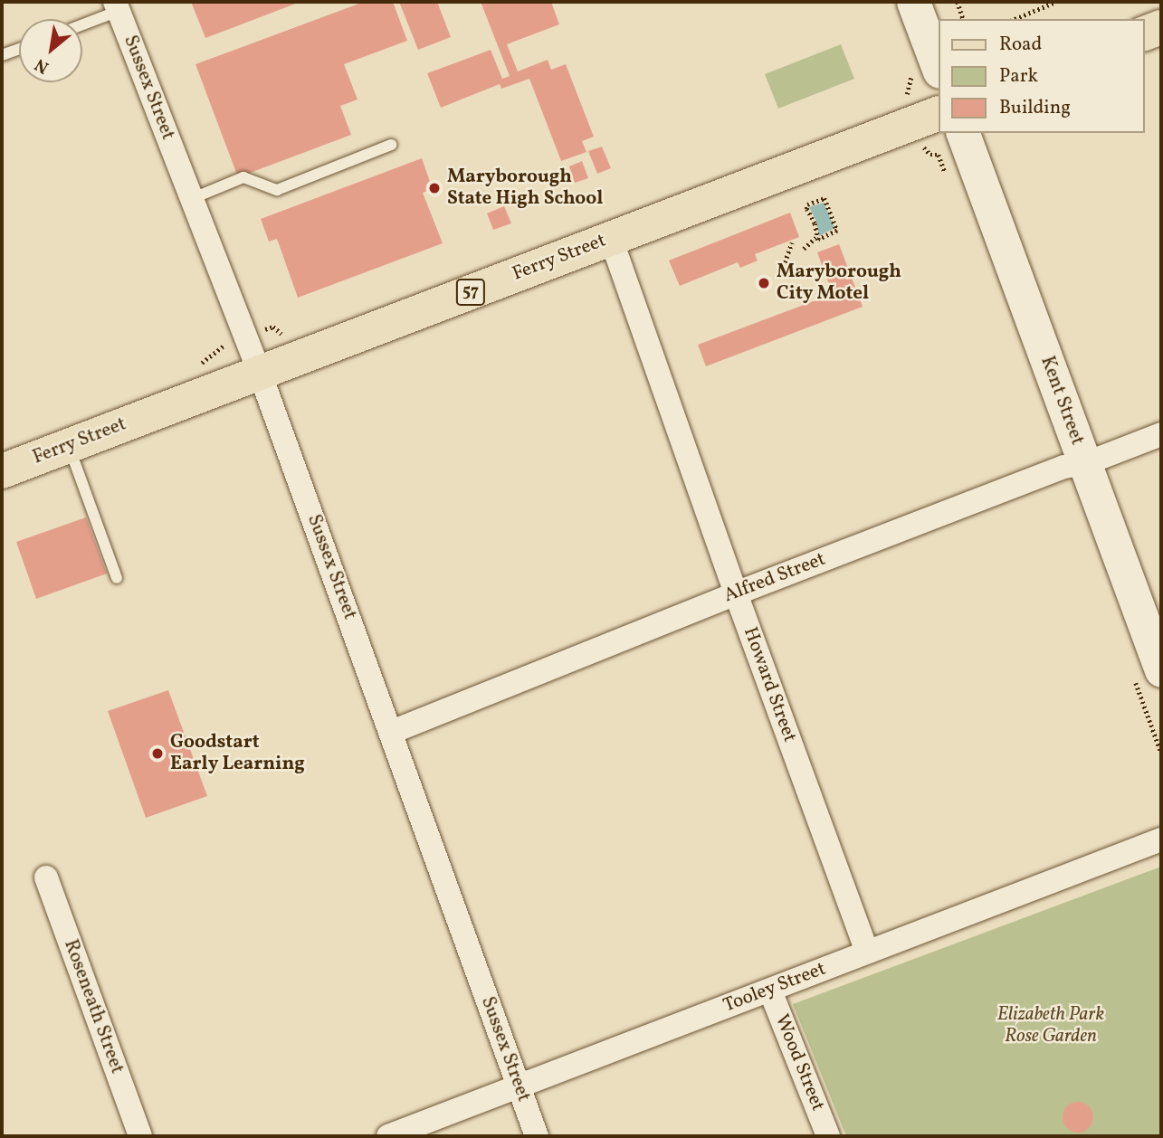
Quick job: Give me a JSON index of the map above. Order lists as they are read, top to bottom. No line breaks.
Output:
{"streets":{"main road":["Ferry Street","57"],"street":["Sussex Street","Kent Street","Alfred Street","Howard Street","Tooley Street","Roseneath Street","Wood Street"]},"crossings":[["Sussex Street","Ferry Street"],["Sussex Street","Alfred Street"],["Sussex Street","Tooley Street"],["Ferry Street","Howard Street"],["Kent Street","Alfred Street"],["Alfred Street","Howard Street"],["Howard Street","Tooley Street"],["Tooley Street","Wood Street"]],"parks":["Elizabeth Park Rose Garden"],"places":["Maryborough State High School","Maryborough City Motel","Goodstart Early Learning"],"legend":["Road","Park","Building"],"north":"bottom left"}
